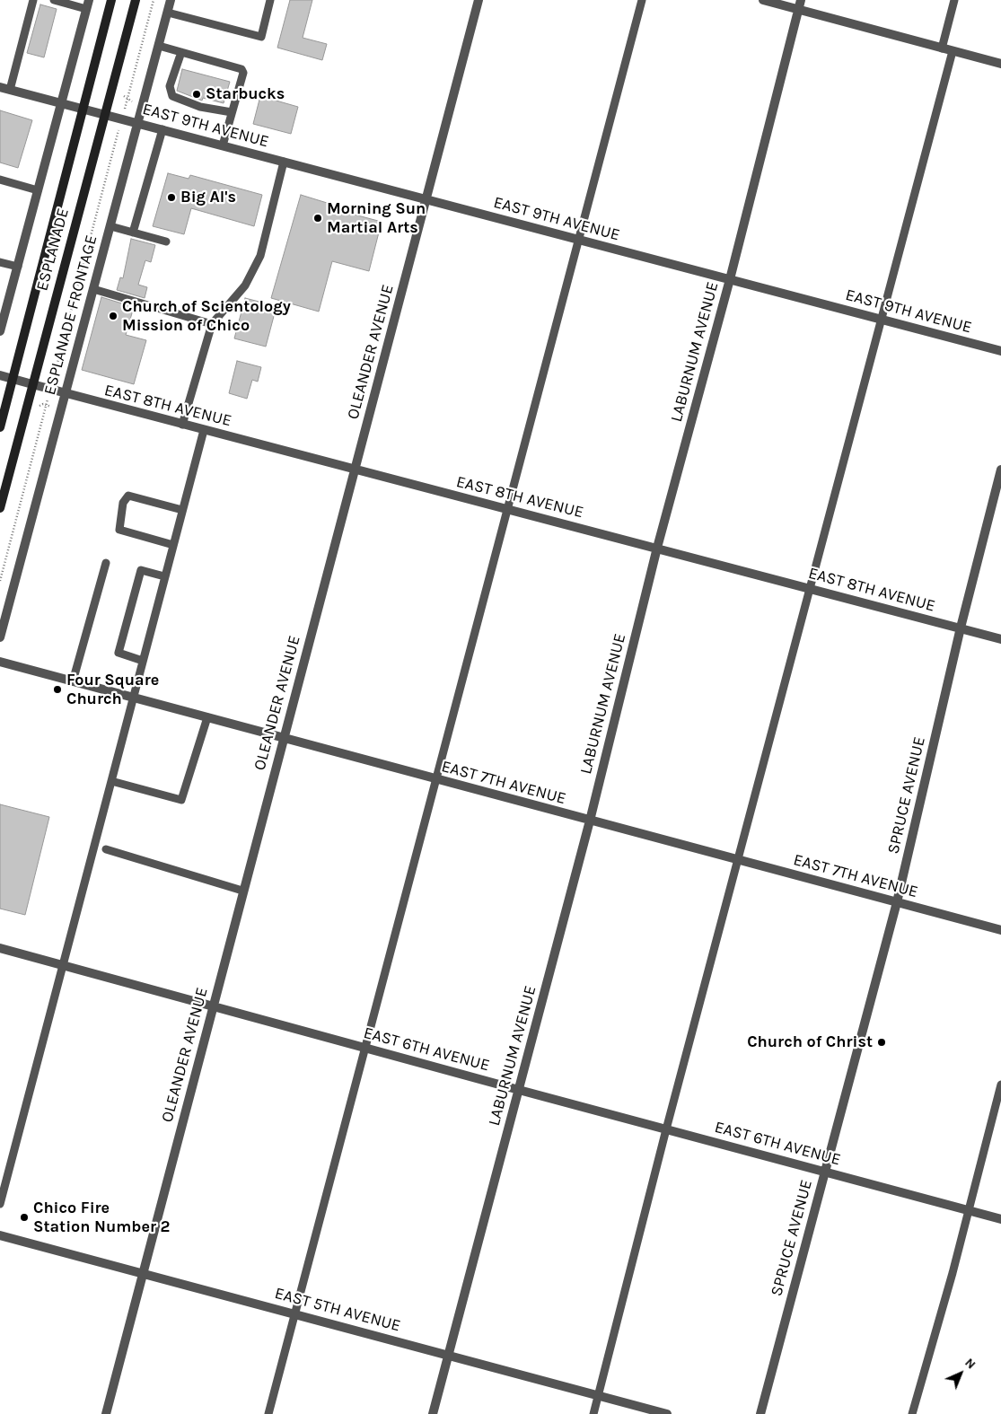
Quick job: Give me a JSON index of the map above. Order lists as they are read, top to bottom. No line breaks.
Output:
{"streets":{"main road":["ESPLANADE"],"street":["EAST 9TH AVENUE","ESPLANADE FRONTAGE","OLEANDER AVENUE","LABURNUM AVENUE","EAST 8TH AVENUE","EAST 7TH AVENUE","SPRUCE AVENUE","EAST 6TH AVENUE","EAST 5TH AVENUE"]},"crossings":[["EAST 9TH AVENUE","ESPLANADE"],["EAST 9TH AVENUE","ESPLANADE FRONTAGE"],["EAST 9TH AVENUE","OLEANDER AVENUE"],["EAST 9TH AVENUE","LABURNUM AVENUE"],["ESPLANADE","EAST 8TH AVENUE"],["ESPLANADE FRONTAGE","EAST 8TH AVENUE"],["OLEANDER AVENUE","EAST 8TH AVENUE"],["OLEANDER AVENUE","EAST 7TH AVENUE"],["OLEANDER AVENUE","EAST 6TH AVENUE"],["OLEANDER AVENUE","EAST 5TH AVENUE"],["LABURNUM AVENUE","EAST 8TH AVENUE"],["LABURNUM AVENUE","EAST 7TH AVENUE"],["LABURNUM AVENUE","EAST 6TH AVENUE"],["LABURNUM AVENUE","EAST 5TH AVENUE"],["EAST 8TH AVENUE","SPRUCE AVENUE"],["EAST 7TH AVENUE","SPRUCE AVENUE"],["SPRUCE AVENUE","EAST 6TH AVENUE"]],"places":["Starbucks","Big Al's","Morning Sun Martial Arts","Church of Scientology Mission of Chico","Four Square Church","Church of Christ","Chico Fire Station Number 2"],"north":"top right"}
